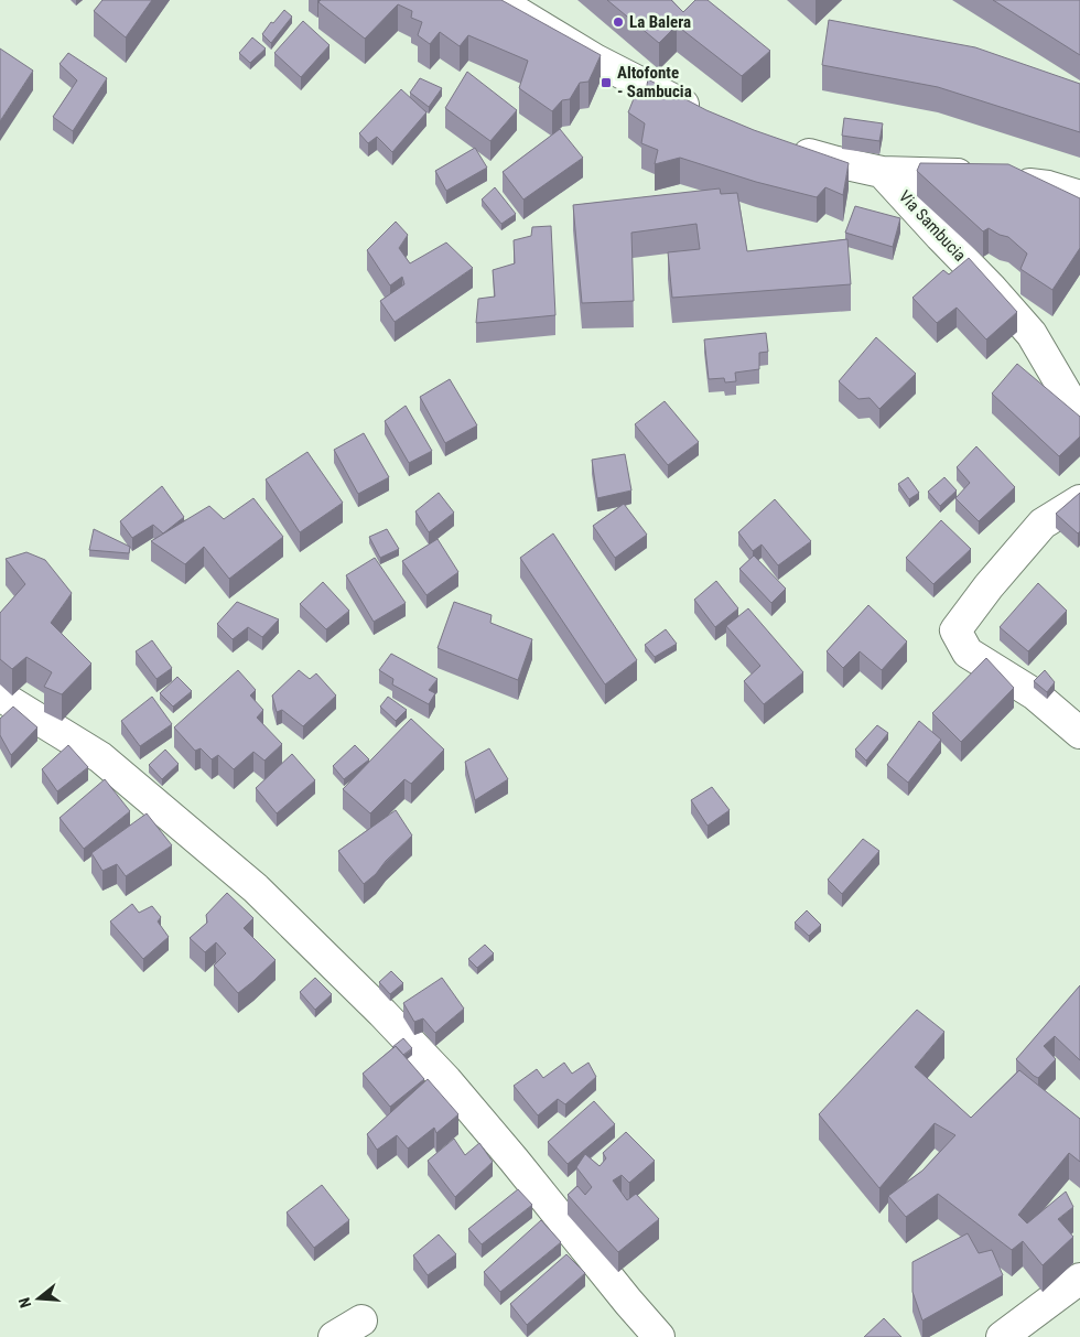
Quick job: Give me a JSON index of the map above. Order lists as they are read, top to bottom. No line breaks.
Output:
{"streets":{"street":["Via Sambucia"]},"places":{"other":["La Balera"],"transit":["Altofonte - Sambucia"]},"north":"left"}
